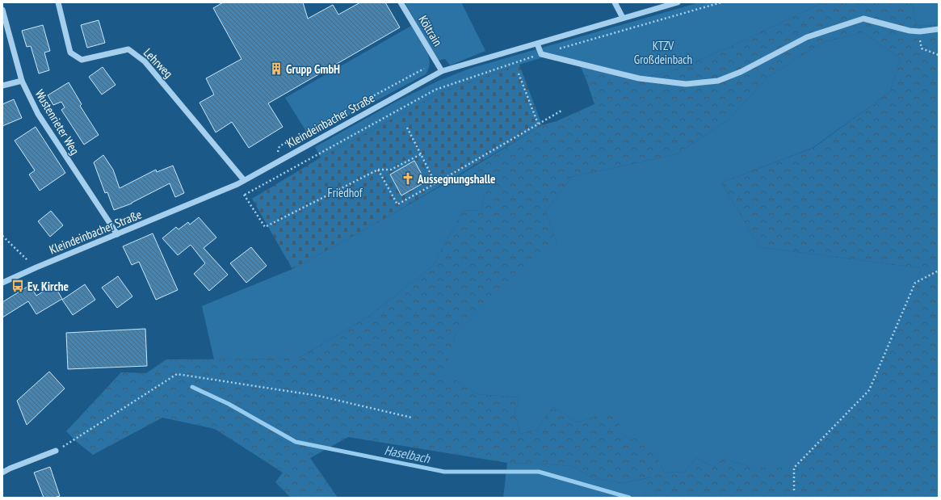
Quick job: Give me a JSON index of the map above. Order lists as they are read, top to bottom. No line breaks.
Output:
{"streets":{"street":["Költrain","Lehrweg","Kleindeinbacher Straße","Wustenrieter Weg"]},"crossings":[["Költrain","Kleindeinbacher Straße"],["Lehrweg","Kleindeinbacher Straße"],["Kleindeinbacher Straße","Wustenrieter Weg"]],"water":["Haselbach"],"parks":["KTZV Großdeinbach","Friedhof"],"places":{"building":["Grupp GmbH"],"church":["Aussegnungshalle"],"bus stop":["Ev. Kirche"]}}
